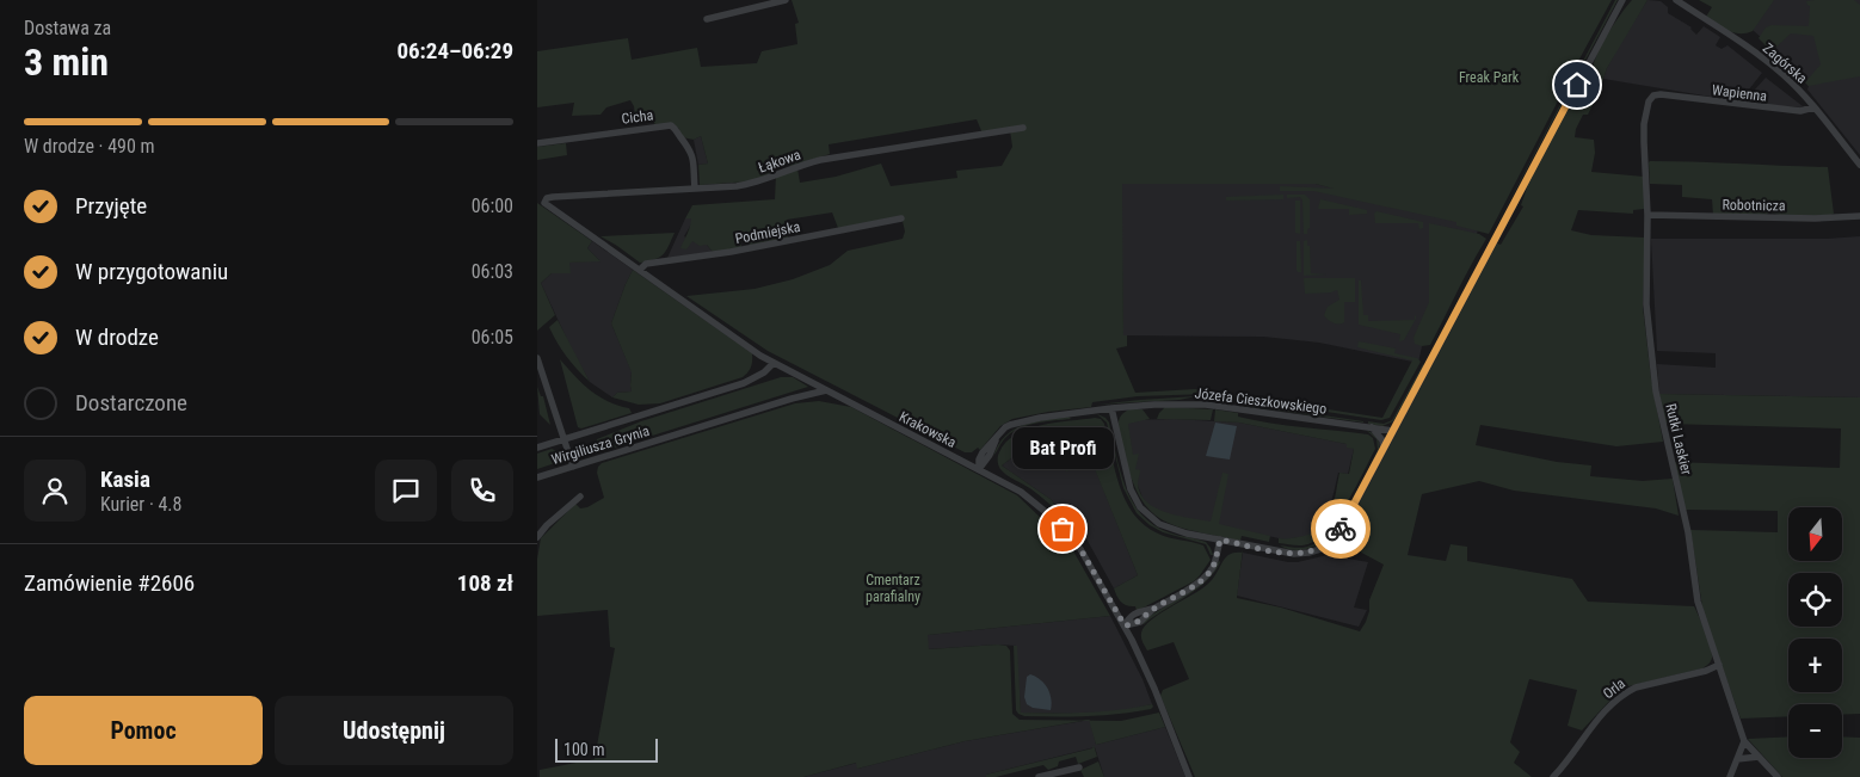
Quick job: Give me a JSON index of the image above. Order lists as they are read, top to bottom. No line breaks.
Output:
{"streets":{"street":["Zagórska","Wapienna","Cicha","Łąkowa","Robotnicza","Podmiejska","Józefa Cieszkowskiego","Krakowska","Rutki Laskier","Wirgiliusza Grynia","Orla"]},"crossings":[["Zagórska","Wapienna"],["Wapienna","Rutki Laskier"],["Cicha","Łąkowa"],["Łąkowa","Krakowska"],["Robotnicza","Rutki Laskier"],["Podmiejska","Krakowska"],["Józefa Cieszkowskiego","Krakowska"],["Krakowska","Wirgiliusza Grynia"],["Rutki Laskier","Orla"]],"parks":["Freak Park","Cmentarz parafialny"],"places":["Bat Profi"],"scale_bar":"100 m","north":"bottom","page":{"heading":["3 min","Dostawa za","06:24–06:29"],"panel":["Kasia","Kurier · 4.8","Zamówienie #2606","108 zł"],"bar":"W drodze · 490 m","list":[["Przyjęte","06:00"],["W przygotowaniu","06:03"],["W drodze","06:05"],"Dostarczone"],"bubble":"Bat Profi","map_buttons":["+","−"],"buttons":["Pomoc","Udostępnij"],"scale":"100 m"}}
